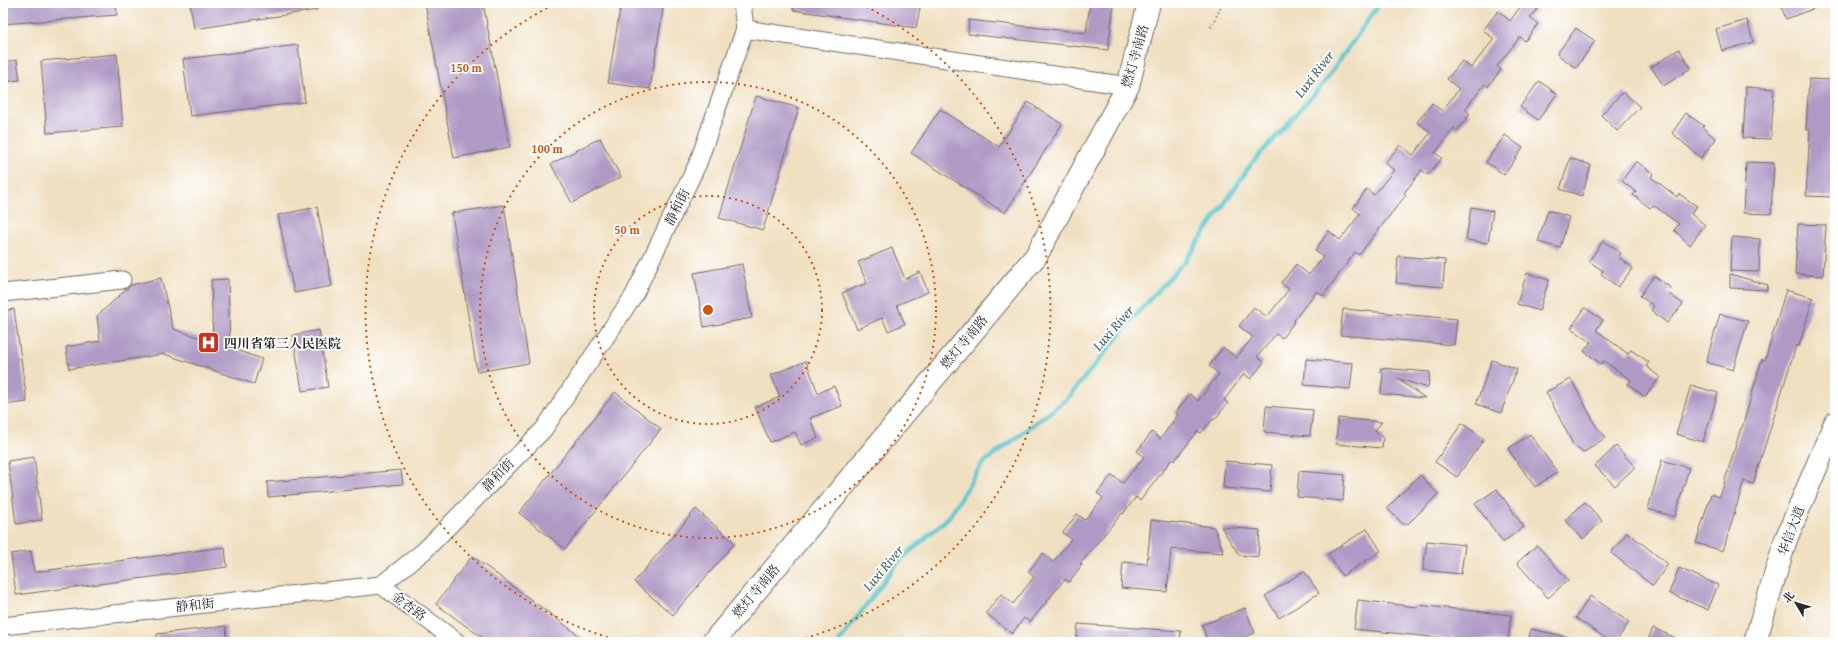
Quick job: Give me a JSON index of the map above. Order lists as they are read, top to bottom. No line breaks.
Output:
{"streets":{"street":["燃灯寺南路","静和街","华信大道","金杏路"]},"crossings":[["静和街","金杏路"]],"water":["Luxi River"],"places":{"hospital":["四川省第三人民医院"]},"north":"top left","rings":["150 m","100 m","50 m"]}
